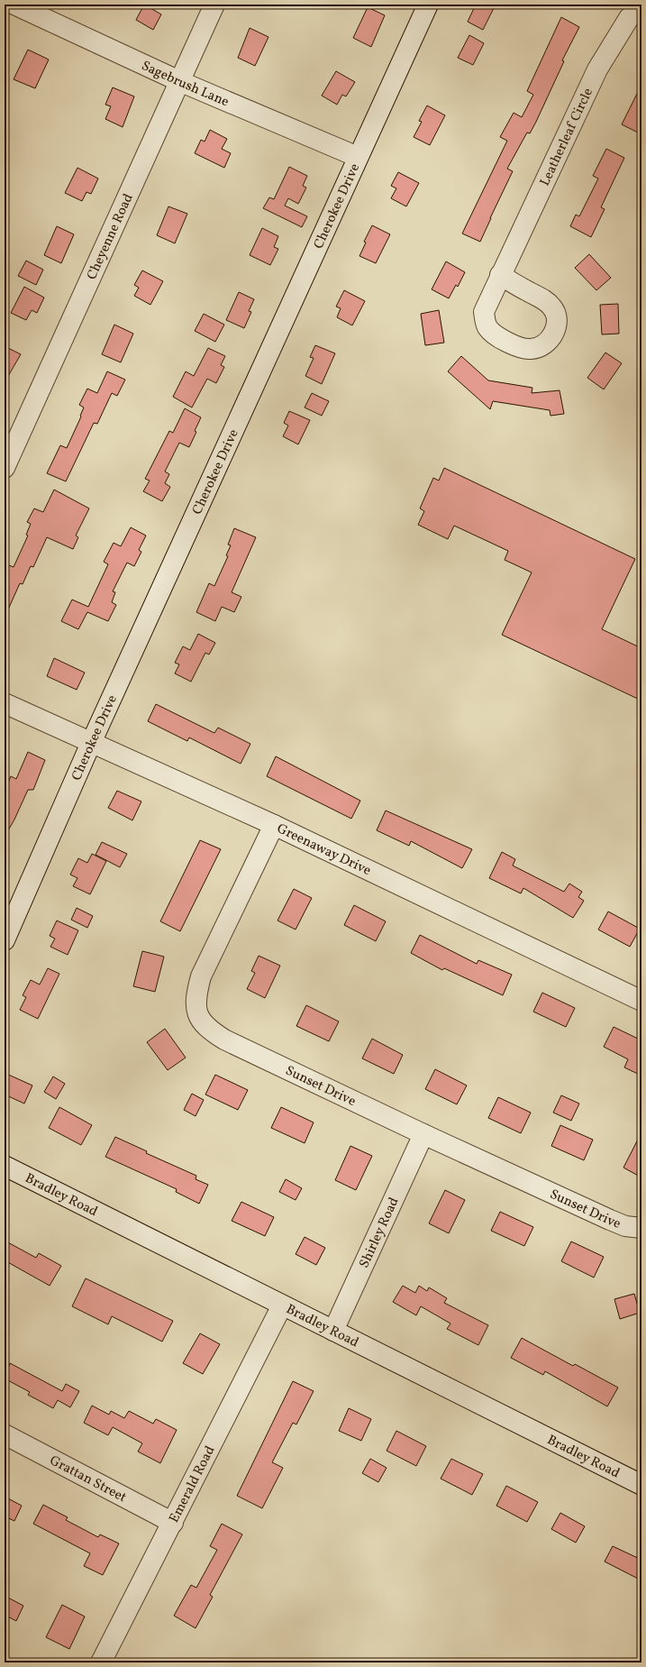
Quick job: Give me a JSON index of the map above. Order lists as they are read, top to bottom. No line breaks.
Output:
{"streets":{"street":["Sagebrush Lane","Leatherleaf Circle","Cherokee Drive","Cheyenne Road","Greenaway Drive","Sunset Drive","Bradley Road","Shirley Road","Grattan Street","Emerald Road"]},"crossings":[["Sagebrush Lane","Cherokee Drive"],["Sagebrush Lane","Cheyenne Road"],["Cherokee Drive","Greenaway Drive"],["Greenaway Drive","Sunset Drive"],["Sunset Drive","Shirley Road"],["Bradley Road","Shirley Road"],["Bradley Road","Emerald Road"],["Grattan Street","Emerald Road"]]}
